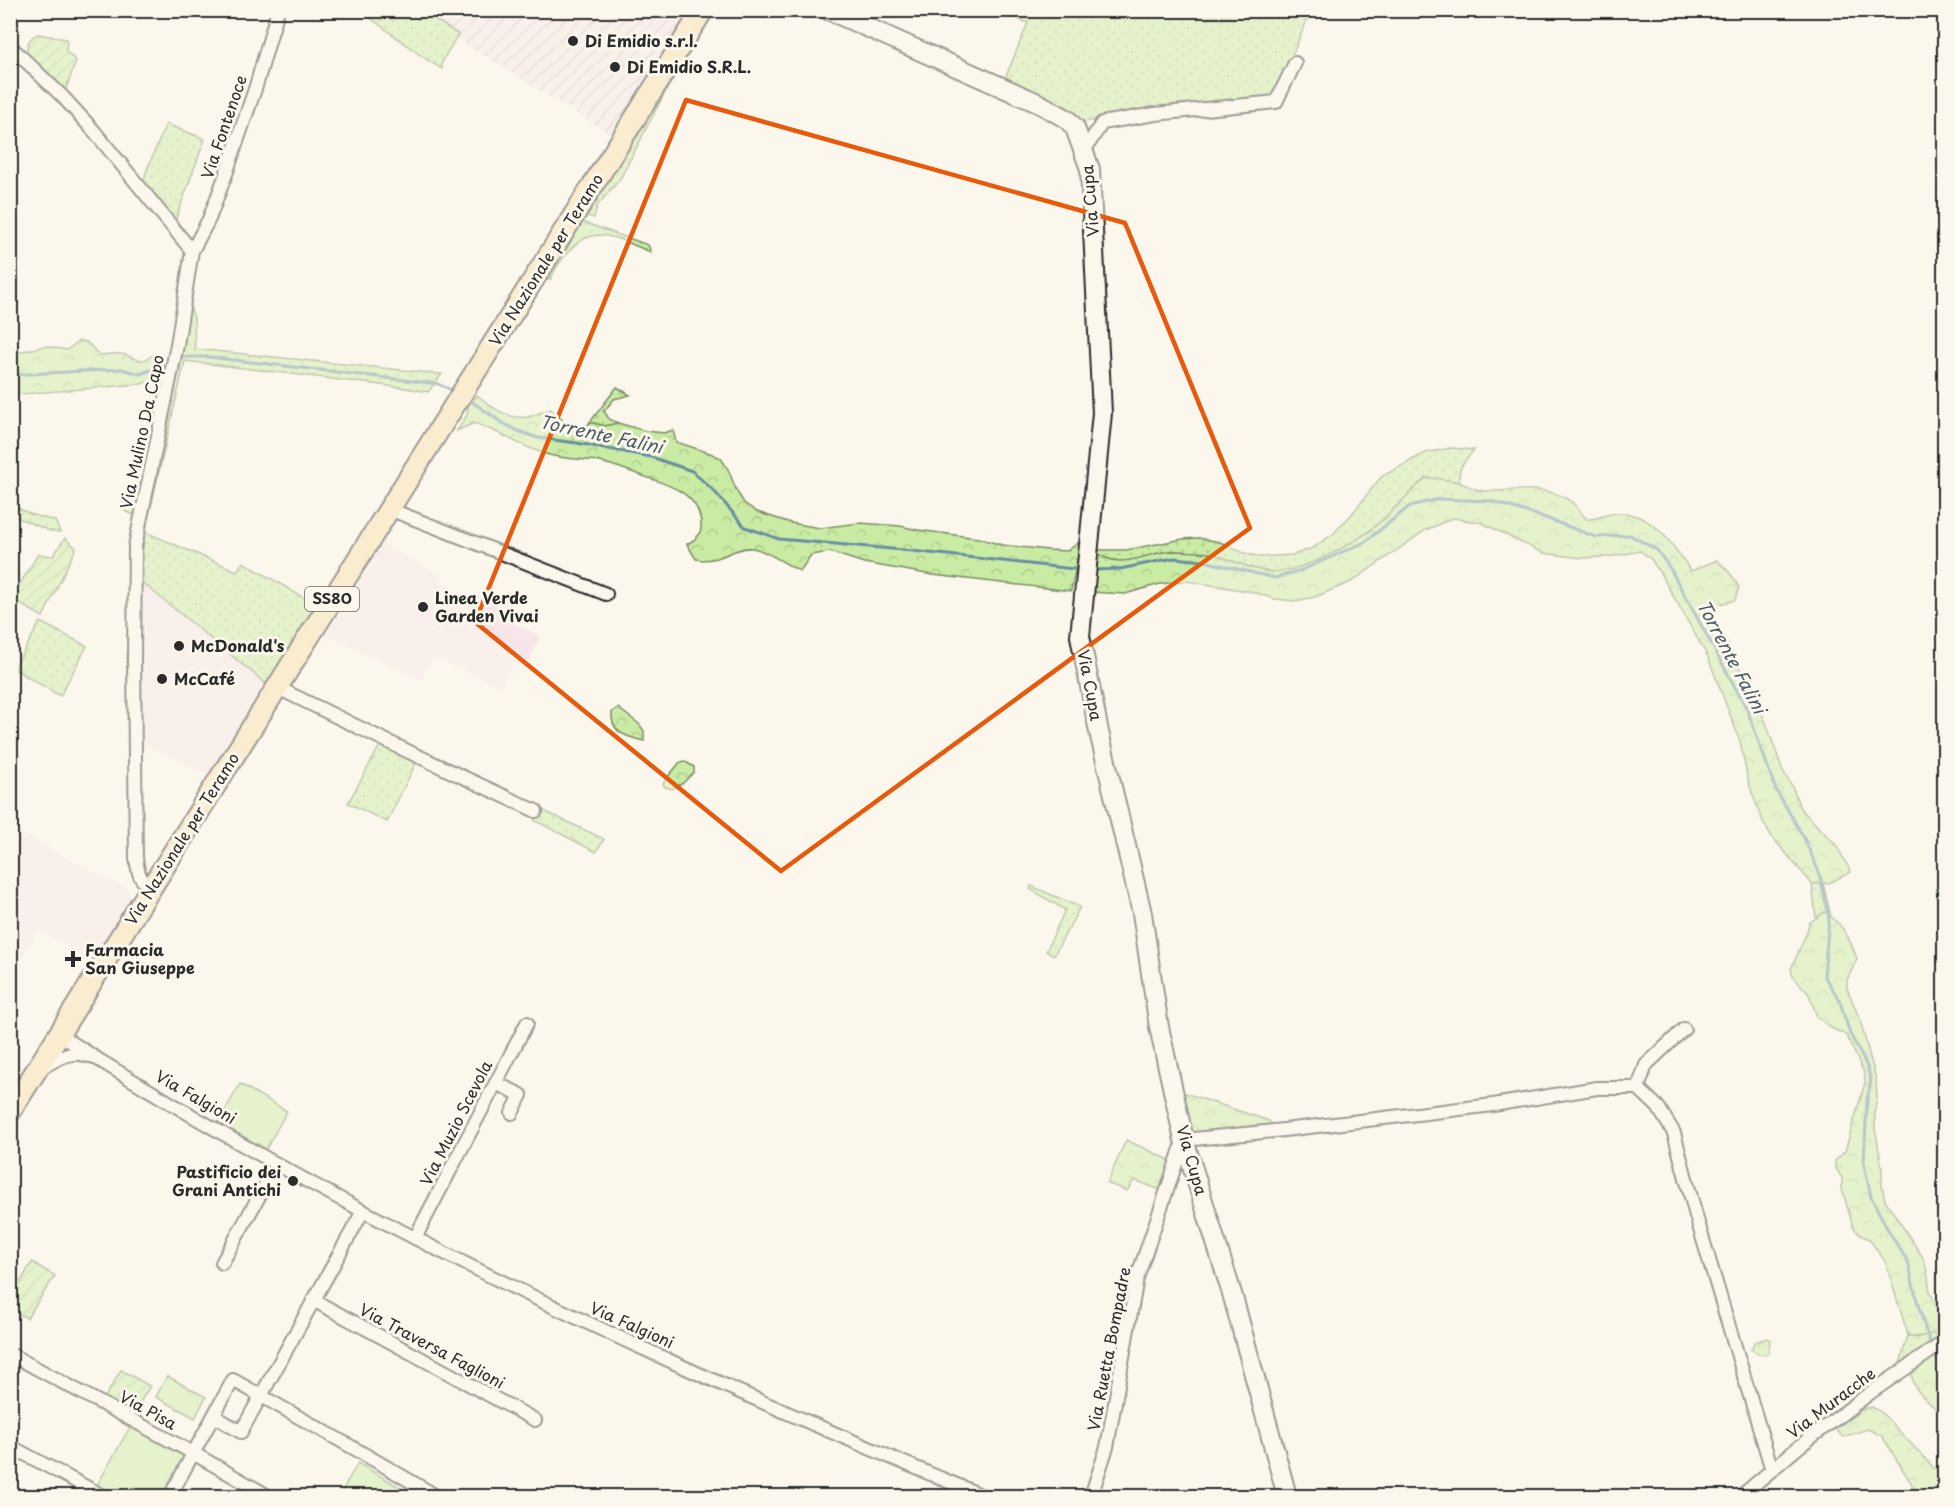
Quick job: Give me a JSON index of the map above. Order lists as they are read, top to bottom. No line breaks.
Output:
{"streets":{"main road":["Via Nazionale per Teramo","SS80"],"street":["Via Fontenoce","Via Cupa","Via Mulino Da Capo","Via Falgioni","Via Muzio Scevola","Via Traversa Faglioni","Via Ruetta Bompadre","Via Muracche","Via Pisa"]},"crossings":[["Via Fontenoce","Via Mulino Da Capo"],["Via Cupa","Via Ruetta Bompadre"],["Via Nazionale per Teramo","Via Mulino Da Capo"],["Via Nazionale per Teramo","Via Falgioni"],["Via Falgioni","Via Muzio Scevola"]],"water":["Torrente Falini"],"places":{"other":["Di Emidio s.r.l.","Di Emidio S.R.L.","Linea Verde Garden Vivai","McDonald's","McCafé","Pastificio dei Grani Antichi"],"health":["Farmacia San Giuseppe"]}}
